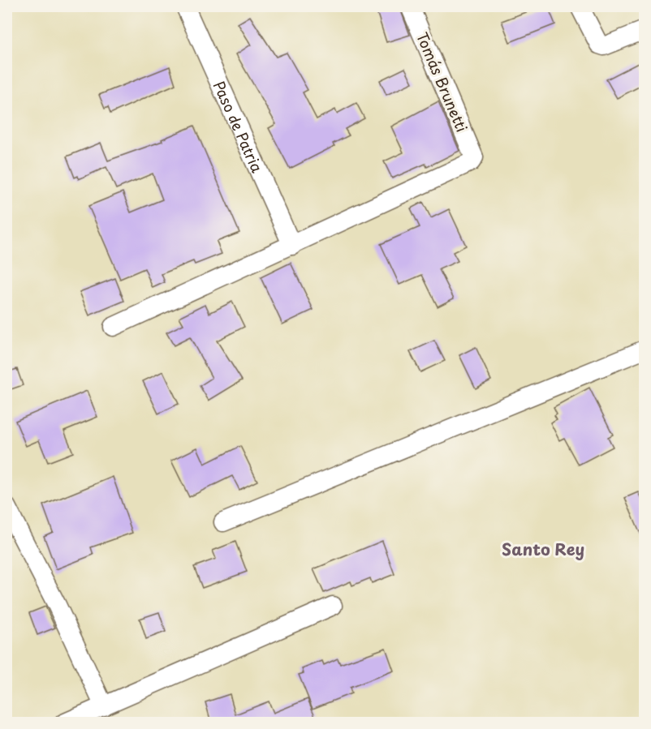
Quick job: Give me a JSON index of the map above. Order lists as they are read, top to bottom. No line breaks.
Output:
{"streets":{"street":["Tomás Brunetti","Paso de Patria"]},"crossings":[["Tomás Brunetti","Paso de Patria"]],"districts":["Santo Rey"]}
